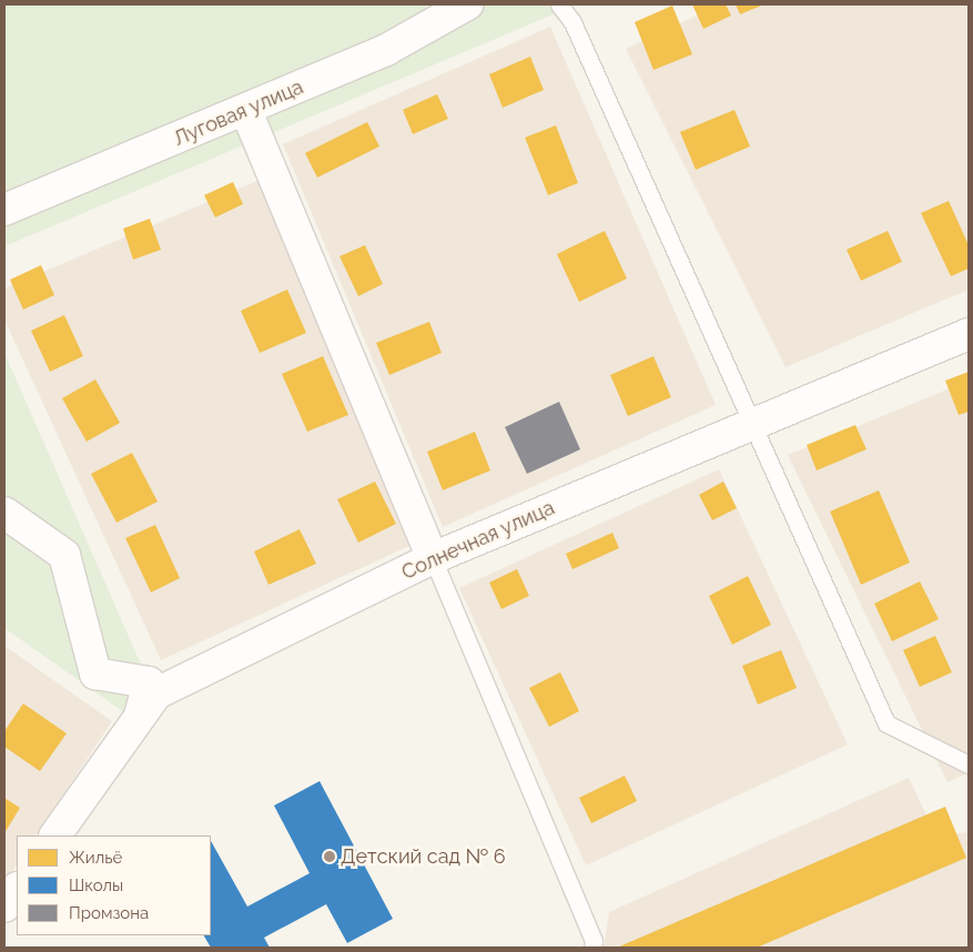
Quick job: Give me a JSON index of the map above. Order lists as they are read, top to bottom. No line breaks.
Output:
{"streets":{"street":["Луговая улица","Солнечная улица"]},"places":["Детский сад № 6"],"legend":["Жильё","Школы","Промзона"]}
